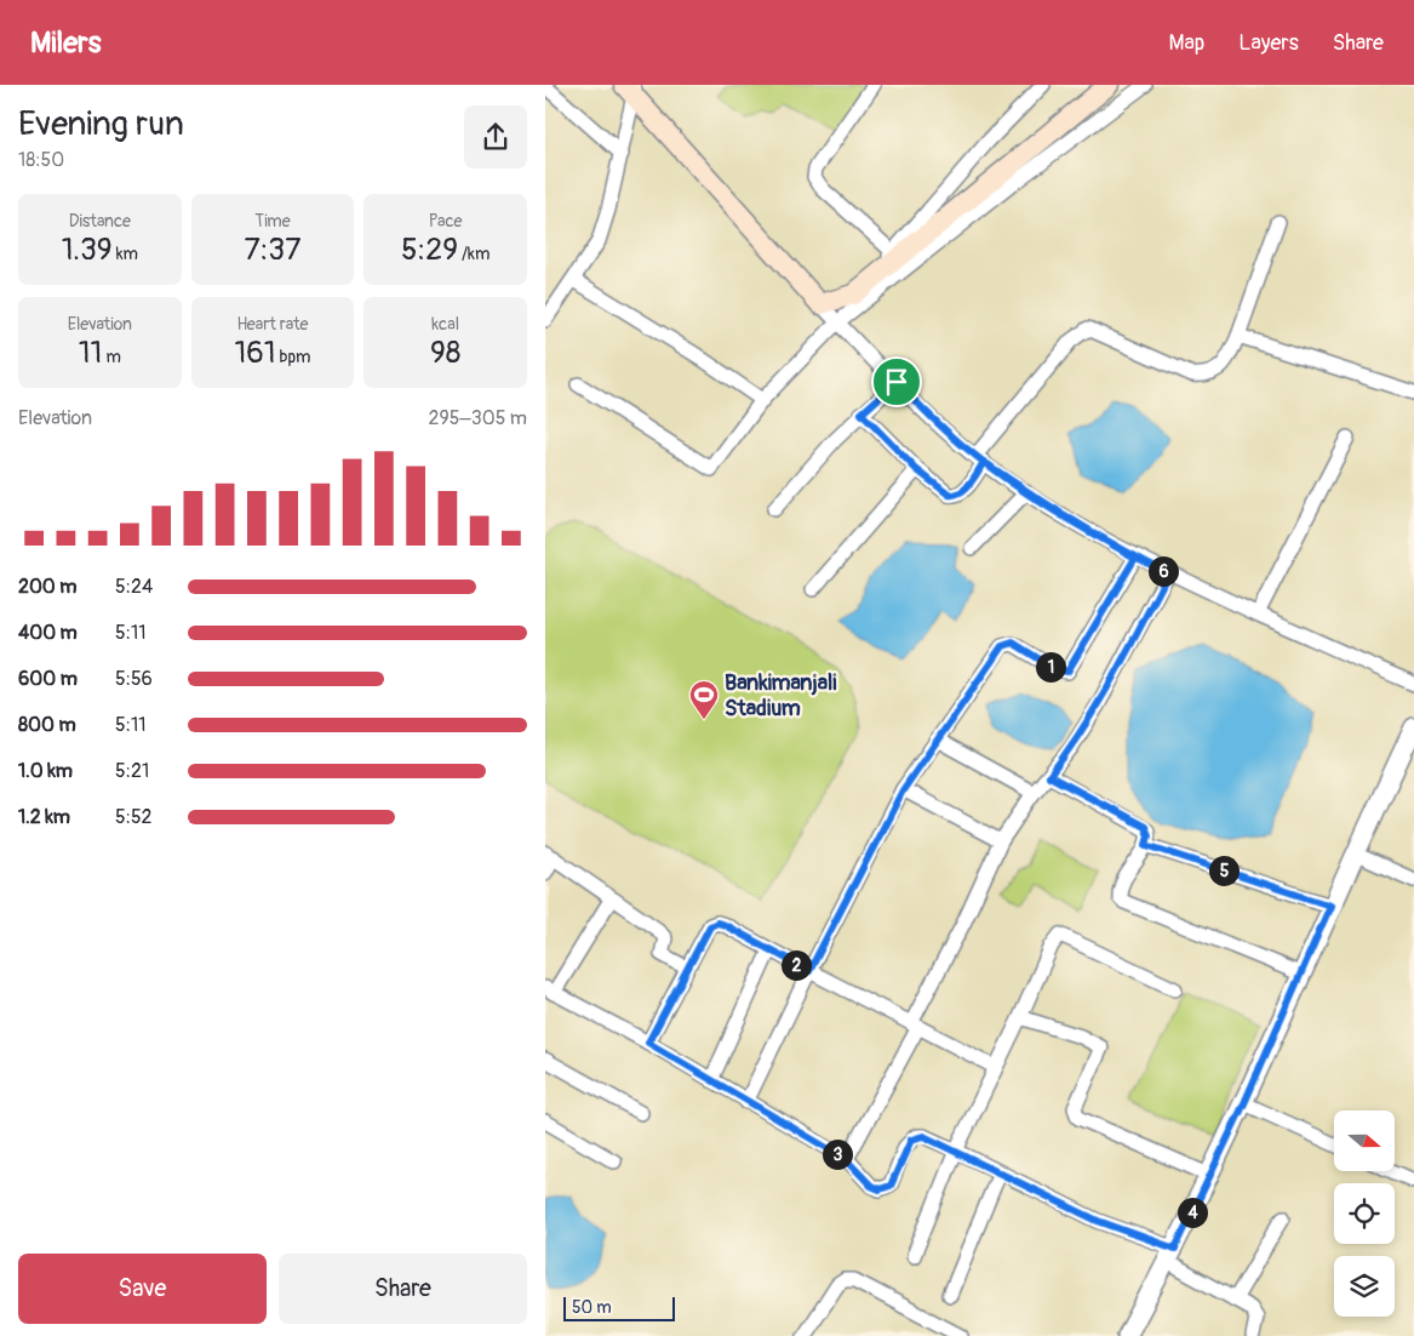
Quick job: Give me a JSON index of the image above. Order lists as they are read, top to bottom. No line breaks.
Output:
{"places":{"sports":["Bankimanjali Stadium"]},"scale_bar":"50 m","north":"right","page":{"header":"Milers","nav":["Map","Layers","Share"],"heading":["Evening run","18:50"],"stats":[["Distance","1.39 km"],["Time","7:37"],["Pace","5:29 /km"],["Elevation","11 m"],["Heart rate","161 bpm"],["kcal","98"]],"chart":["Elevation","295–305 m"],"pins":["6","1","5","2","3","4"],"list":[{"name":"200 m","note":"5:24"},{"name":"400 m","note":"5:11"},{"name":"600 m","note":"5:56"},{"name":"800 m","note":"5:11"},{"name":"1.0 km","note":"5:21"},{"name":"1.2 km","note":"5:52"}],"buttons":["Save","Share"],"scale":"50 m"}}
